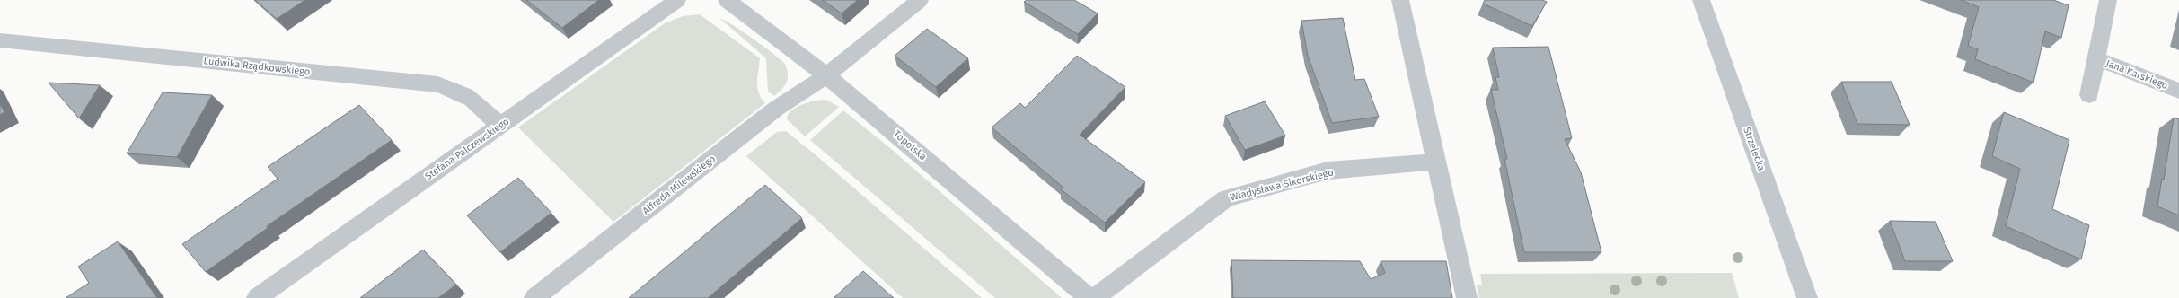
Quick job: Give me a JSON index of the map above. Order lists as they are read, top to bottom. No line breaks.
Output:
{"streets":{"street":["Ludwika Rządkowskiego","Jana Karskiego","Topolska","Stefana Palczewskiego","Strzelecka","Alfreda Milewskiego","Władysława Sikorskiego"]},"crossings":[["Ludwika Rządkowskiego","Stefana Palczewskiego"],["Topolska","Alfreda Milewskiego"]]}
